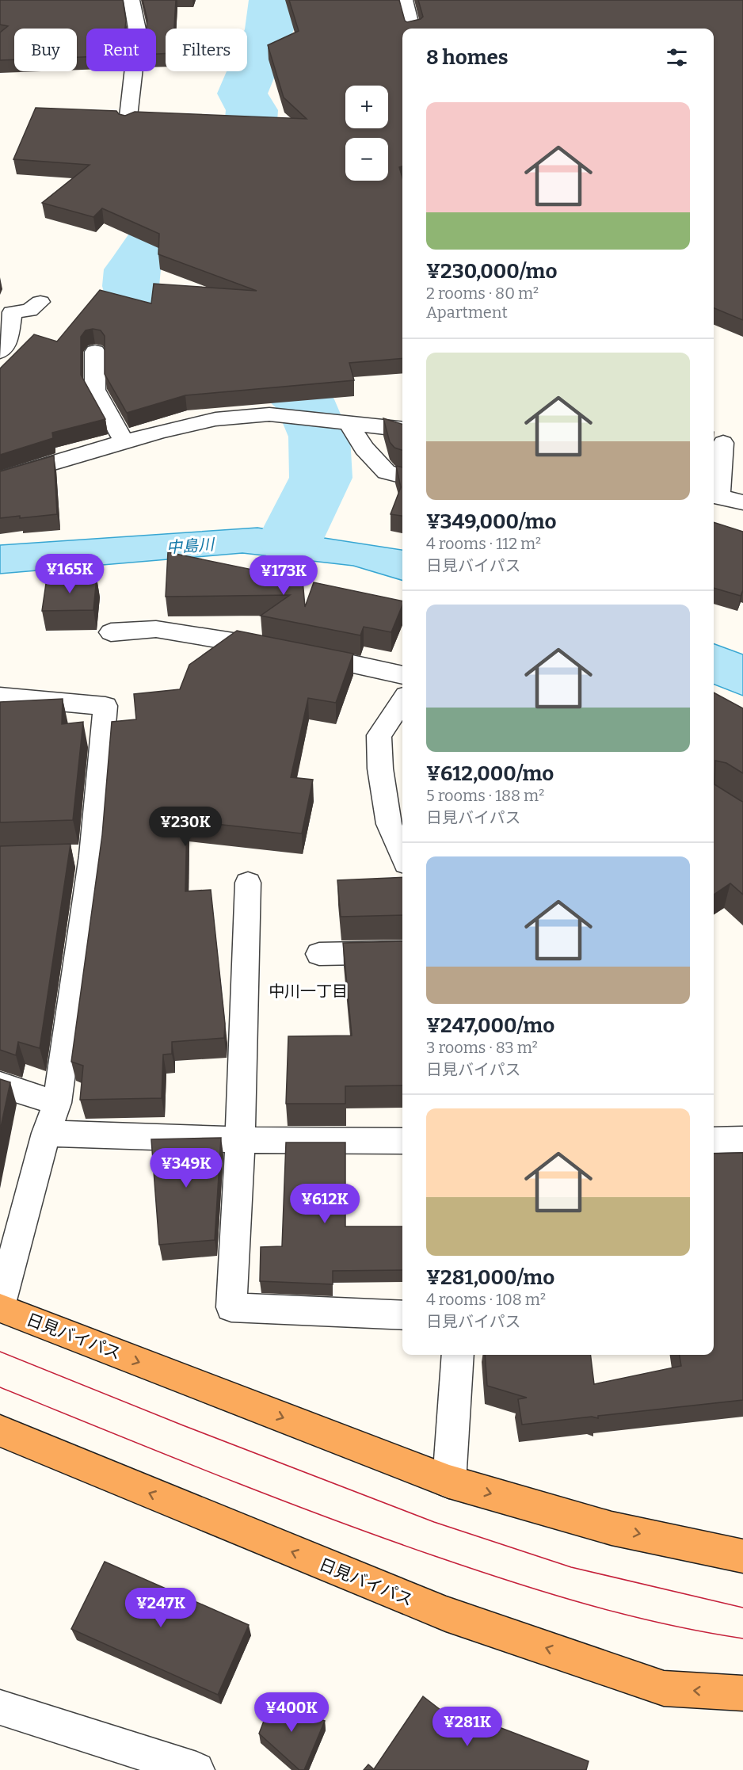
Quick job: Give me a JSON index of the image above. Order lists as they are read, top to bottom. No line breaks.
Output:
{"streets":{"highway":["日見バイパス"]},"districts":["中川一丁目"],"water":["中島川"],"page":{"chip":["Buy","Rent","Filters"],"heading":"8 homes","map_buttons":["+","−"],"list":[{"name":"¥230,000/mo","note":"2 rooms · 80 m² · Apartment"},{"name":"¥349,000/mo","note":"4 rooms · 112 m² · 日見バイパス"},{"name":"¥612,000/mo","note":"5 rooms · 188 m² · 日見バイパス"},{"name":"¥247,000/mo","note":"3 rooms · 83 m² · 日見バイパス"},{"name":"¥281,000/mo","note":"4 rooms · 108 m² · 日見バイパス"}],"price":["¥165K","¥173K","¥230K","¥349K","¥612K","¥247K","¥400K","¥281K"]}}
